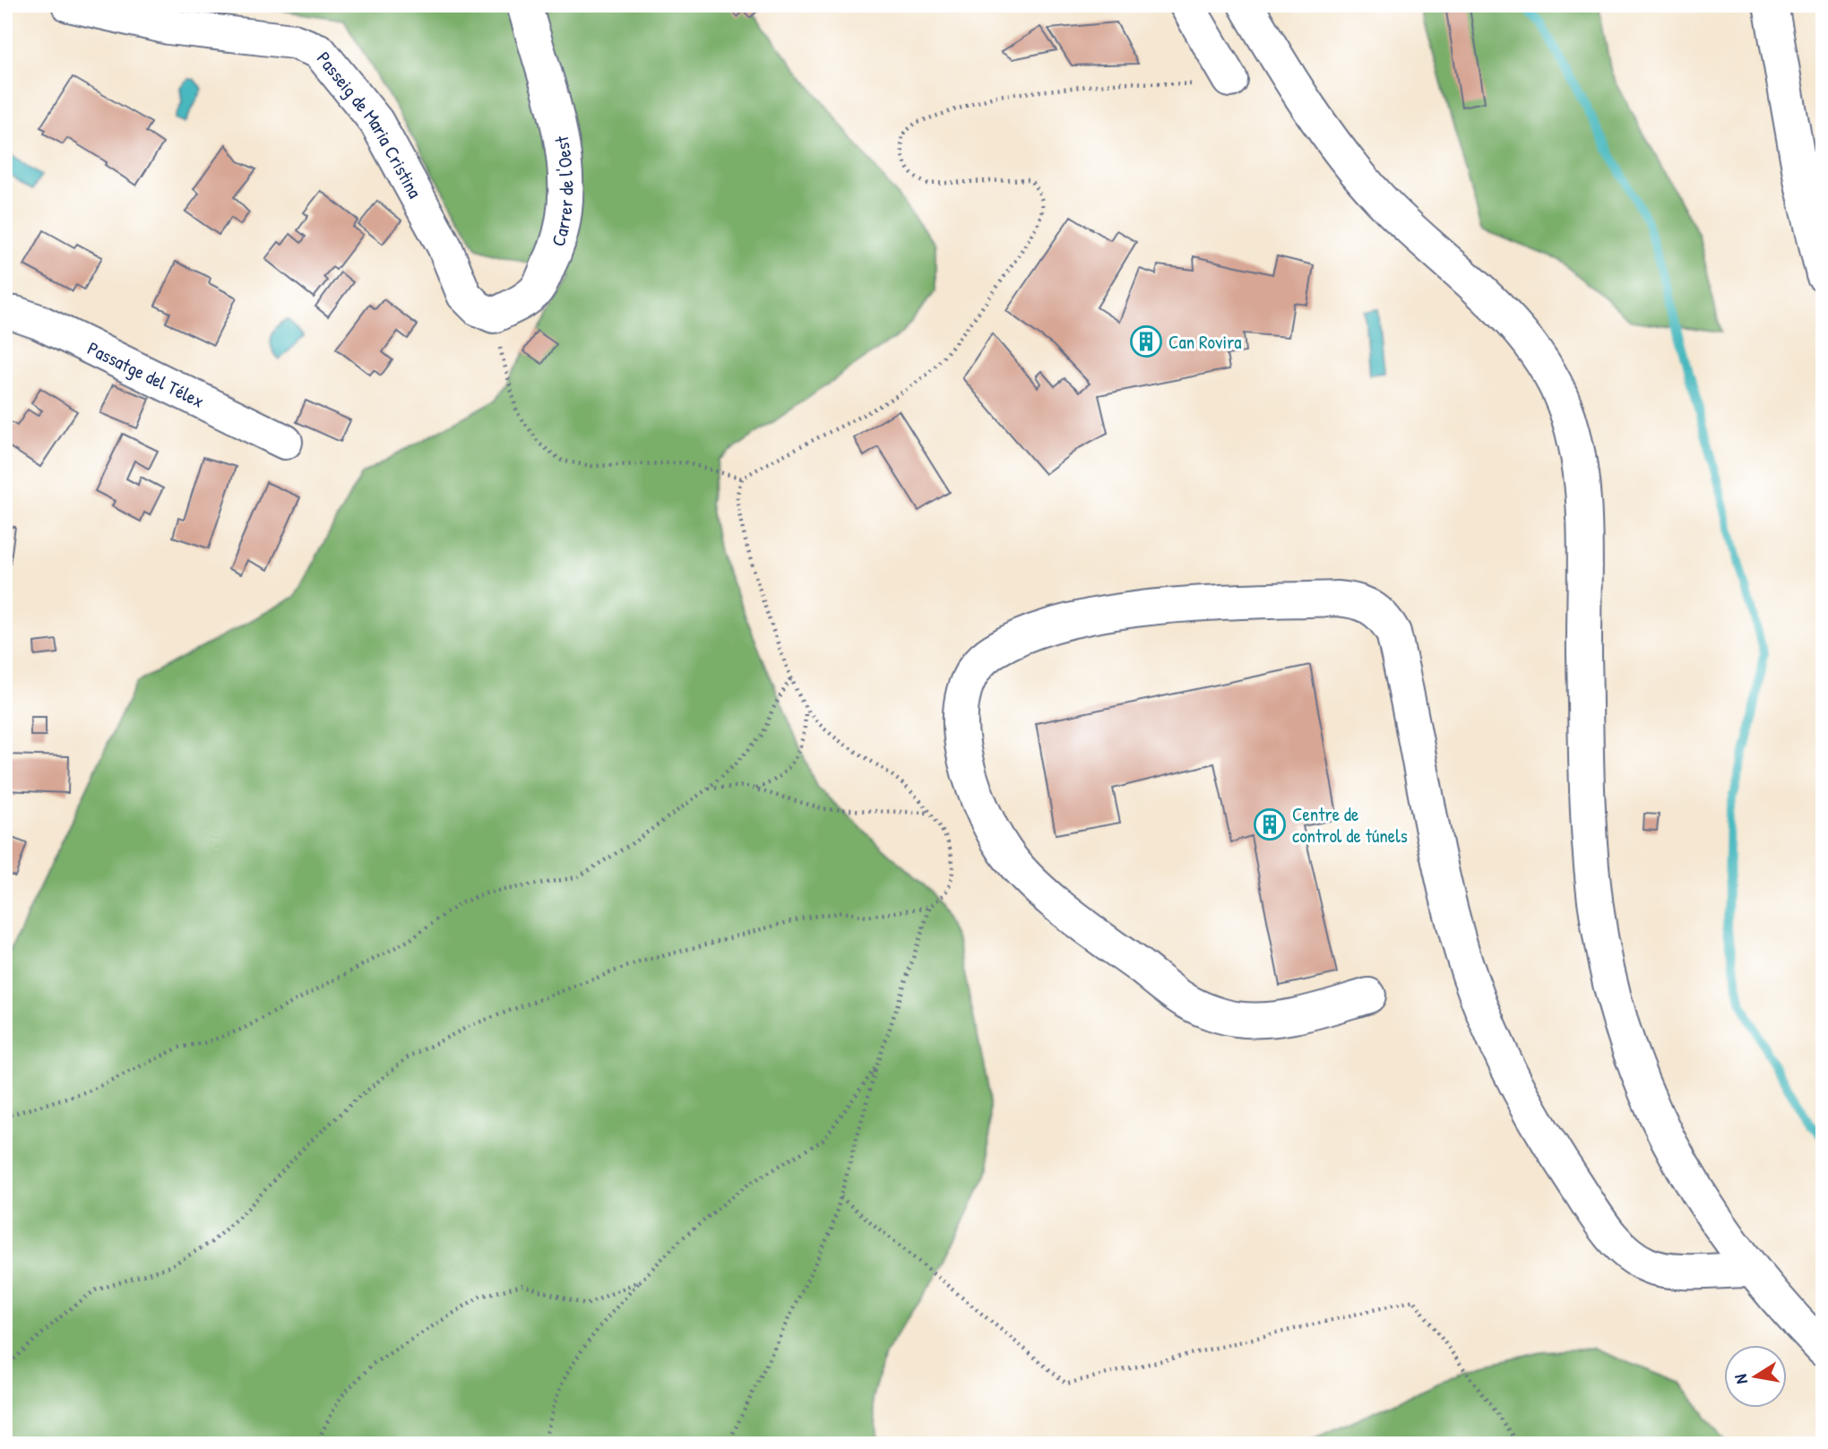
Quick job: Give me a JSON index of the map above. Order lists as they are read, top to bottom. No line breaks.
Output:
{"streets":{"main road":["Passeig de Maria Cristina","Carrer de l'Oest","Passatge del Télex"]},"crossings":[["Passeig de Maria Cristina","Carrer de l'Oest"]],"places":{"building":["Can Rovira","Centre de control de túnels"]},"north":"left"}
